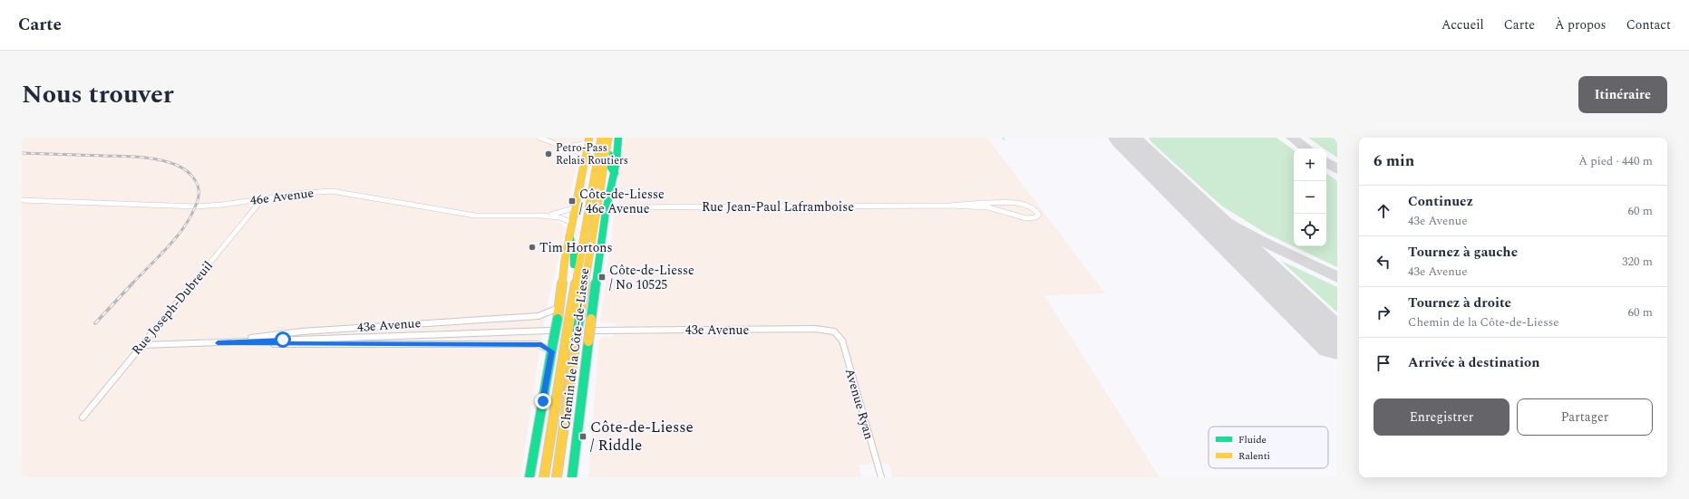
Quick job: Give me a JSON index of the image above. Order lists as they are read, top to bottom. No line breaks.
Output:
{"streets":{"main road":["Chemin de la Côte-de-Liesse"],"street":["46e Avenue","Rue Jean-Paul Laframboise","Rue Joseph-Dubreuil","43e Avenue","Avenue Ryan"]},"crossings":[["46e Avenue","Rue Joseph-Dubreuil"],["46e Avenue","Chemin de la Côte-de-Liesse"],["Rue Jean-Paul Laframboise","Chemin de la Côte-de-Liesse"],["Rue Joseph-Dubreuil","43e Avenue"],["43e Avenue","Chemin de la Côte-de-Liesse"],["43e Avenue","Avenue Ryan"]],"places":{"other":["Petro-Pass Relais Routiers","Tim Hortons"],"transit":["Côte-de-Liesse / 46e Avenue","Côte-de-Liesse / No 10525","Côte-de-Liesse / Riddle"]},"legend":["Fluide","Ralenti"],"page":{"header":"Carte","nav":["Accueil","Carte","À propos","Contact"],"title":"Nous trouver","buttons":["Itinéraire",["Enregistrer","Partager"]],"heading":["6 min","À pied · 440 m"],"map_buttons":["+","−"],"list":[["Continuez","43e Avenue","60 m"],["Tournez à gauche","43e Avenue","320 m"],["Tournez à droite","Chemin de la Côte-de-Liesse","60 m"],"Arrivée à destination"]}}
